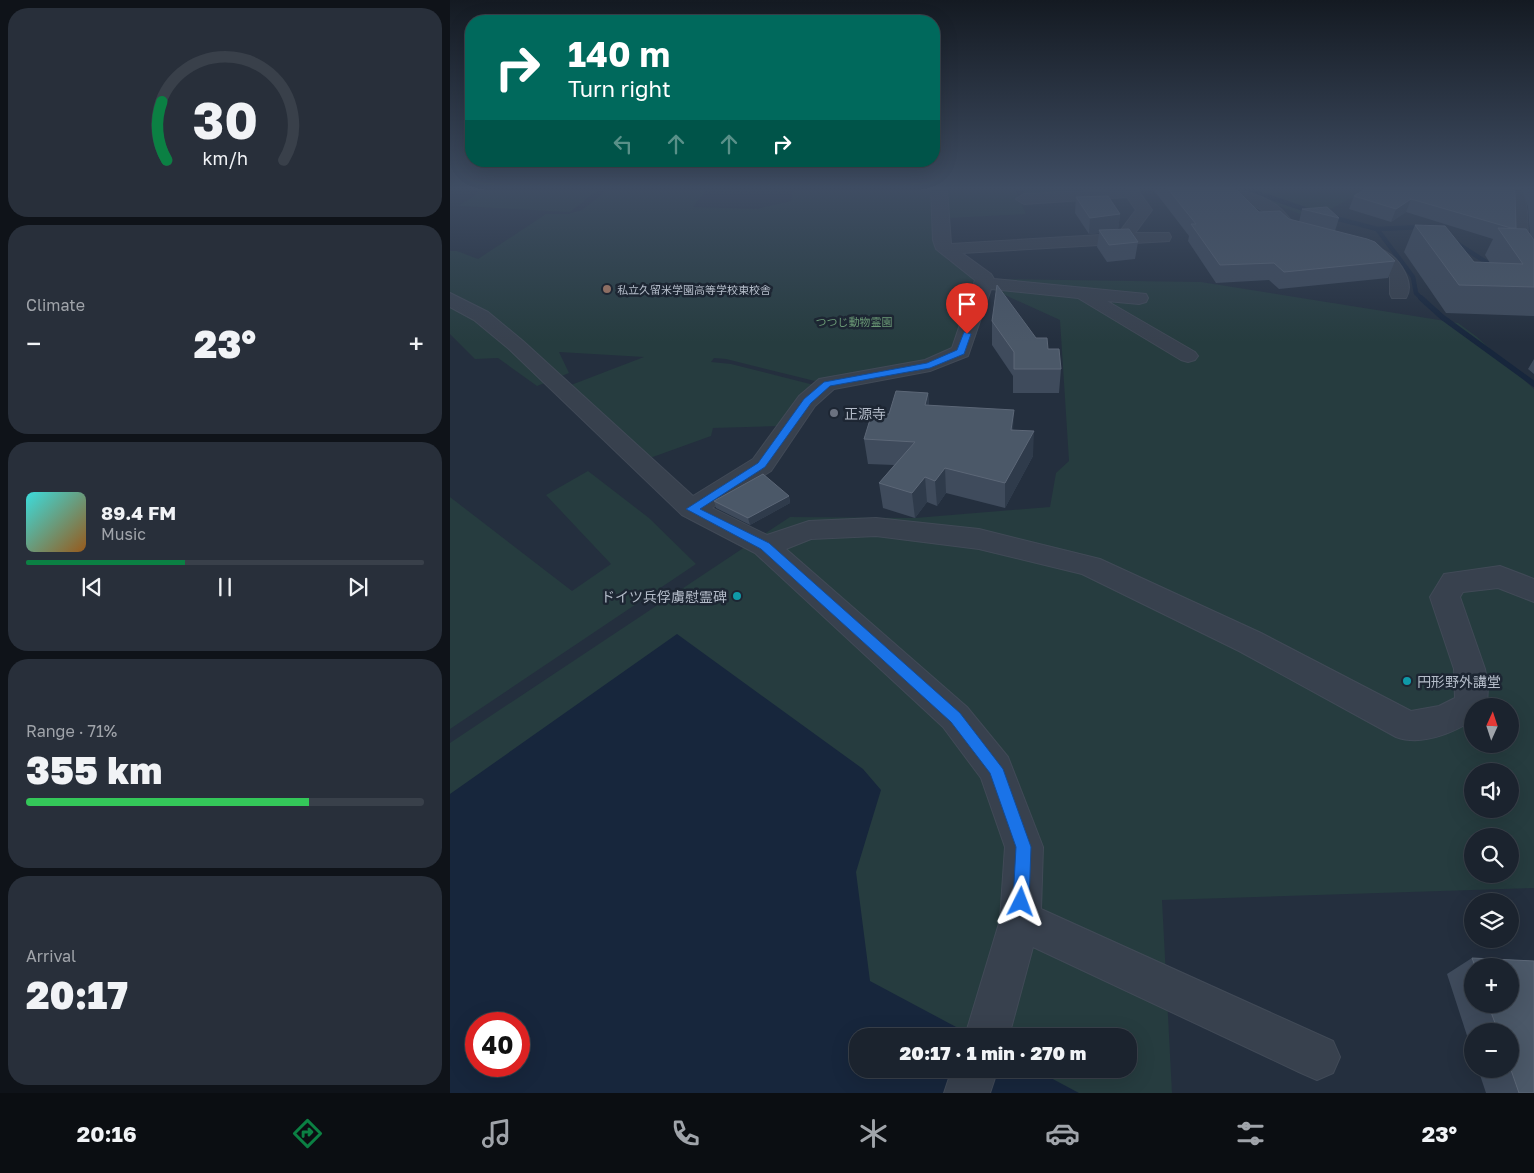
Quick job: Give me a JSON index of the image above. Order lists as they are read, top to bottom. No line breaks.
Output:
{"parks":["つつじ動物霊園"],"places":["私立久留米学園高等学校東校舎","正源寺","ドイツ兵俘虜慰霊碑","円形野外講堂"],"north":"top","page":{"turn":["140 m","Turn right"],"tile":["Climate",["Range · 71%","355 km"],["Arrival","20:17"]],"heat":["−","23°","+"],"song":["89.4 FM","Music"],"map_buttons":["+","−"],"limit":"40","trip":"20:17 · 1 min · 270 m","tabs":["20:16","23°"],"gauge":["30","km/h"]}}
